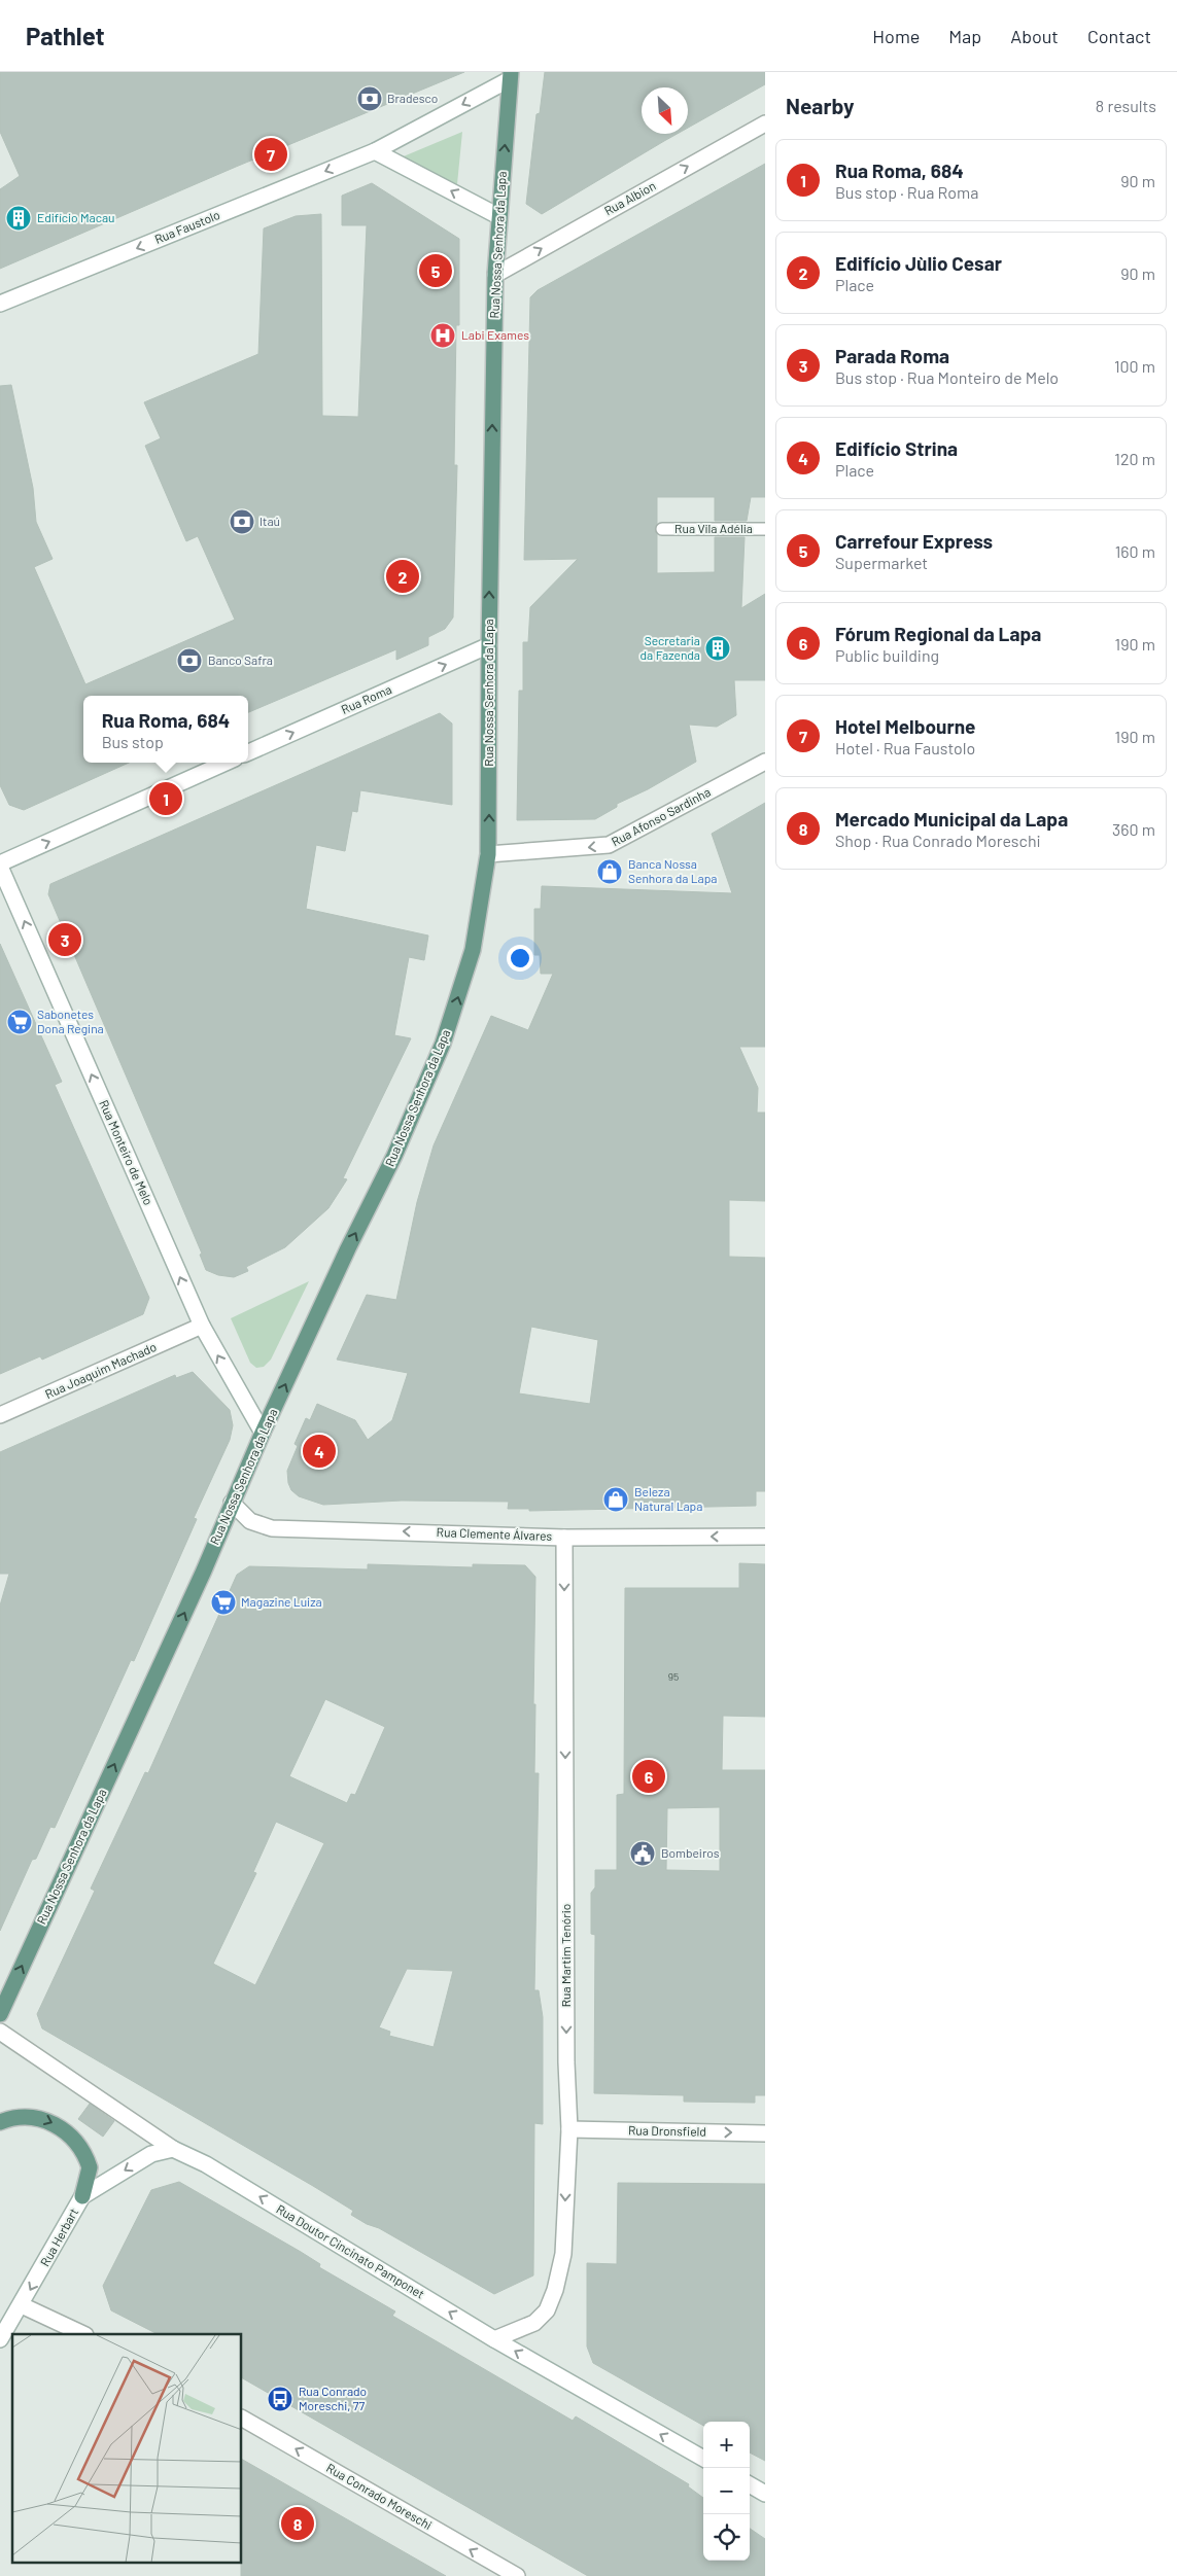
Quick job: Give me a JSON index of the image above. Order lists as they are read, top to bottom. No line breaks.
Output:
{"streets":{"main road":["Rua Nossa Senhora da Lapa"],"street":["Rua Albion","Rua Faustolo","Rua Roma","Rua Afonso Sardinha","Rua Monteiro de Melo","Rua Joaquim Machado","Rua Clemente Álvares","Rua Martim Tenório","Rua Dronsfield","Rua Herbart","Rua Doutor Cincinato Pamponet","Rua Conrado Moreschi"],"lane":["Rua Vila Adélia"]},"crossings":[["Rua Albion","Rua Nossa Senhora da Lapa"],["Rua Faustolo","Rua Nossa Senhora da Lapa"],["Rua Nossa Senhora da Lapa","Rua Roma"],["Rua Nossa Senhora da Lapa","Rua Afonso Sardinha"],["Rua Nossa Senhora da Lapa","Rua Monteiro de Melo"],["Rua Nossa Senhora da Lapa","Rua Clemente Álvares"],["Rua Monteiro de Melo","Rua Joaquim Machado"],["Rua Clemente Álvares","Rua Martim Tenório"],["Rua Martim Tenório","Rua Dronsfield"],["Rua Martim Tenório","Rua Doutor Cincinato Pamponet"],["Rua Herbart","Rua Doutor Cincinato Pamponet"]],"one_way":["Rua Albion","Rua Faustolo","Rua Nossa Senhora da Lapa","Rua Roma","Rua Afonso Sardinha","Rua Monteiro de Melo","Rua Clemente Álvares","Rua Martim Tenório","Rua Dronsfield","Rua Herbart","Rua Doutor Cincinato Pamponet","Rua Conrado Moreschi"],"places":{"bank":["Bradesco","Itaú","Banco Safra"],"building":["Edifício Macau","Secretaria da Fazenda"],"hospital":["Labi Exames"],"shop":["Banca Nossa Senhora da Lapa","Beleza Natural Lapa"],"supermarket":["Sabonetes Dona Regina","Magazine Luiza"],"public building":["Bombeiros"],"bus stop":["Rua Conrado Moreschi, 77"]},"house_numbers":["95"],"north":"bottom right","page":{"header":"Pathlet","nav":["Home","Map","About","Contact"],"heading":["Nearby","8 results"],"pins":["7","5","2","1","3","4","6","8"],"list":[{"mark":"1","name":"Rua Roma, 684","note":"Bus stop · Rua Roma","value":"90 m"},{"mark":"2","name":"Edifício Jùlio Cesar","note":"Place","value":"90 m"},{"mark":"3","name":"Parada Roma","note":"Bus stop · Rua Monteiro de Melo","value":"100 m"},{"mark":"4","name":"Edifício Strina","note":"Place","value":"120 m"},{"mark":"5","name":"Carrefour Express","note":"Supermarket","value":"160 m"},{"mark":"6","name":"Fórum Regional da Lapa","note":"Public building","value":"190 m"},{"mark":"7","name":"Hotel Melbourne","note":"Hotel · Rua Faustolo","value":"190 m"},{"mark":"8","name":"Mercado Municipal da Lapa","note":"Shop · Rua Conrado Moreschi","value":"360 m"}],"popup":["Rua Roma, 684","Bus stop"],"map_buttons":["+","−"]}}
